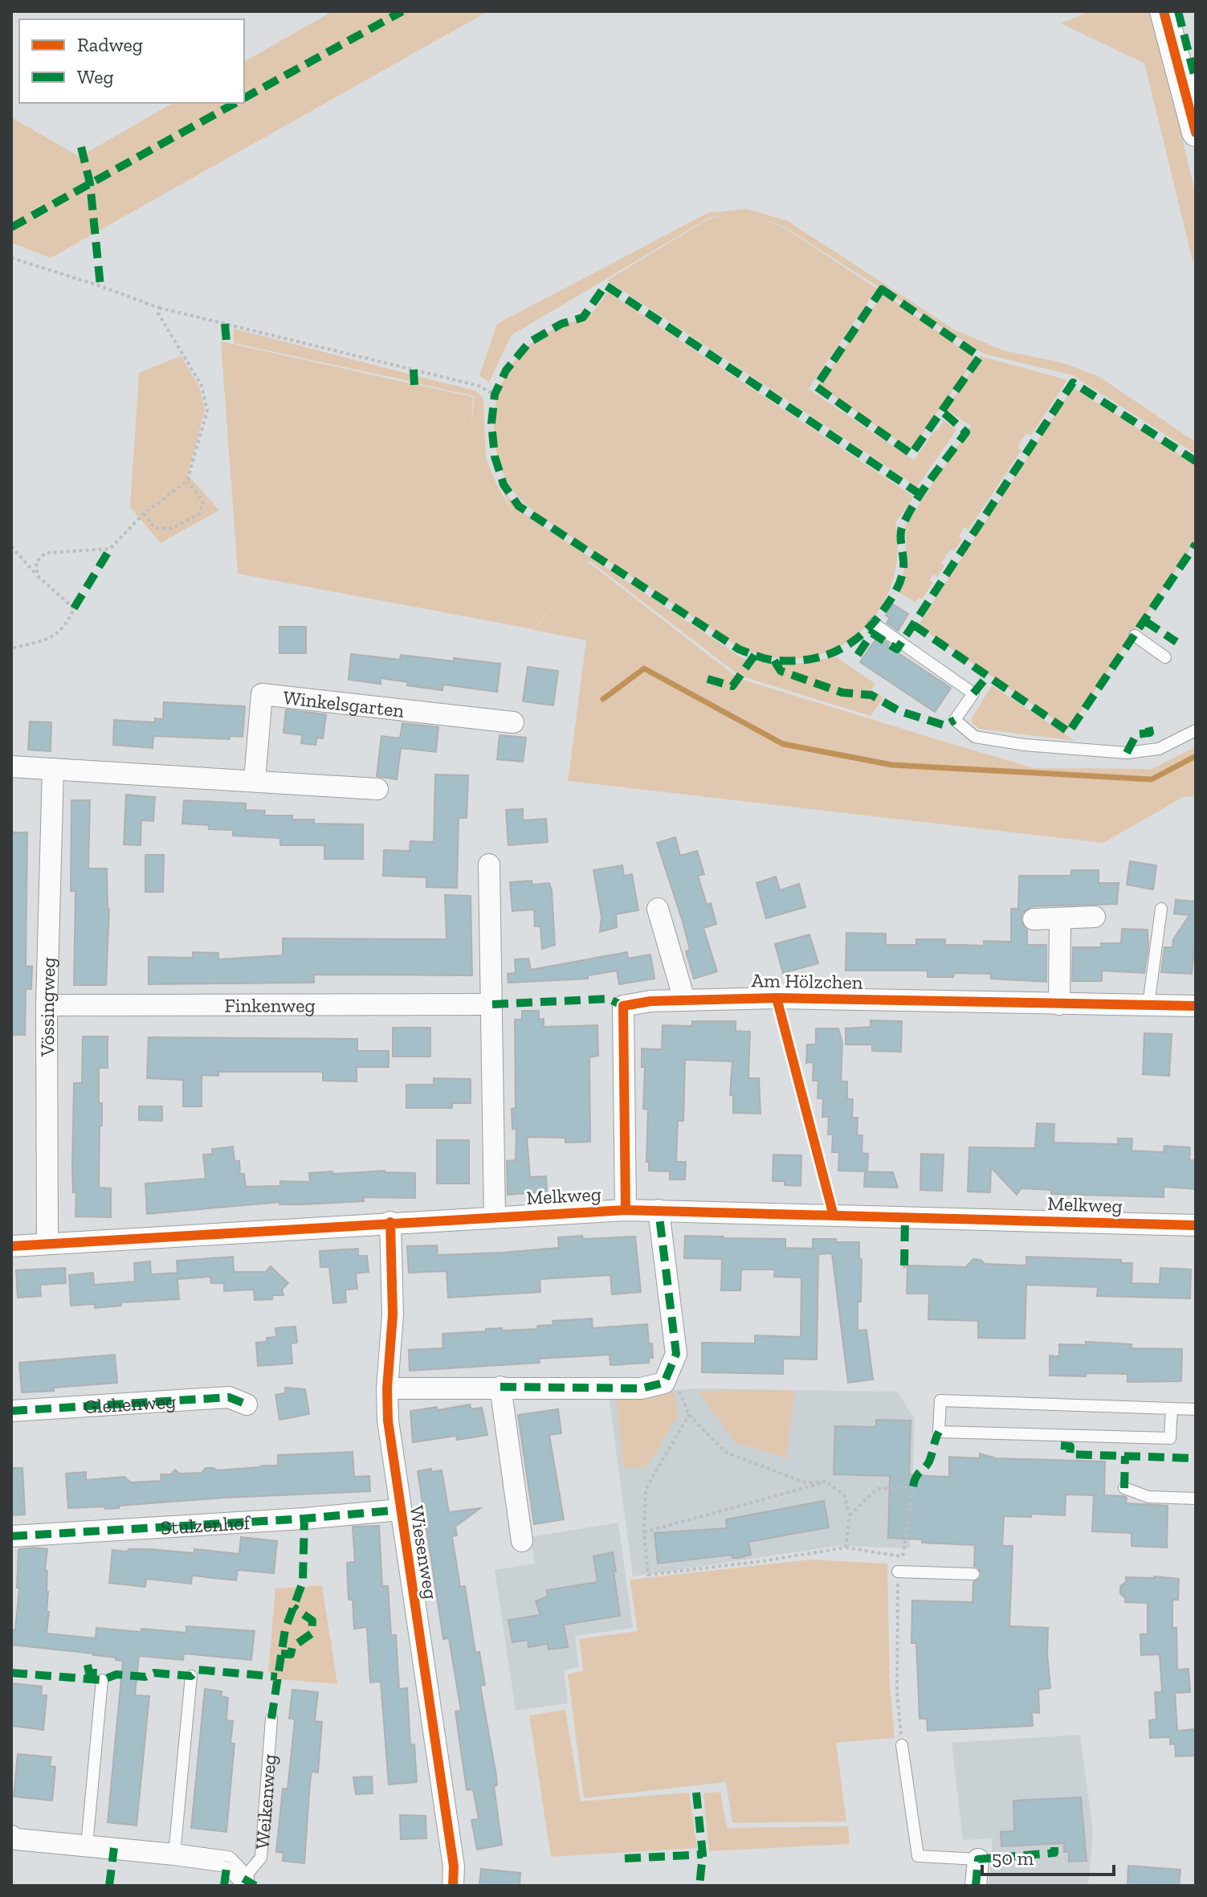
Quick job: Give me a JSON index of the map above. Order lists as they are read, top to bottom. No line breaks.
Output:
{"streets":{"street":["Winkelsgarten","Am Hölzchen","Finkenweg","Vössingweg","Melkweg","Glehenweg","Stulzenhof","Wiesenweg","Weikenweg"]},"crossings":[["Am Hölzchen","Melkweg"],["Finkenweg","Vössingweg"],["Vössingweg","Melkweg"],["Melkweg","Wiesenweg"],["Stulzenhof","Wiesenweg"]],"legend":["Radweg","Weg"],"scale_bar":"50 m"}
